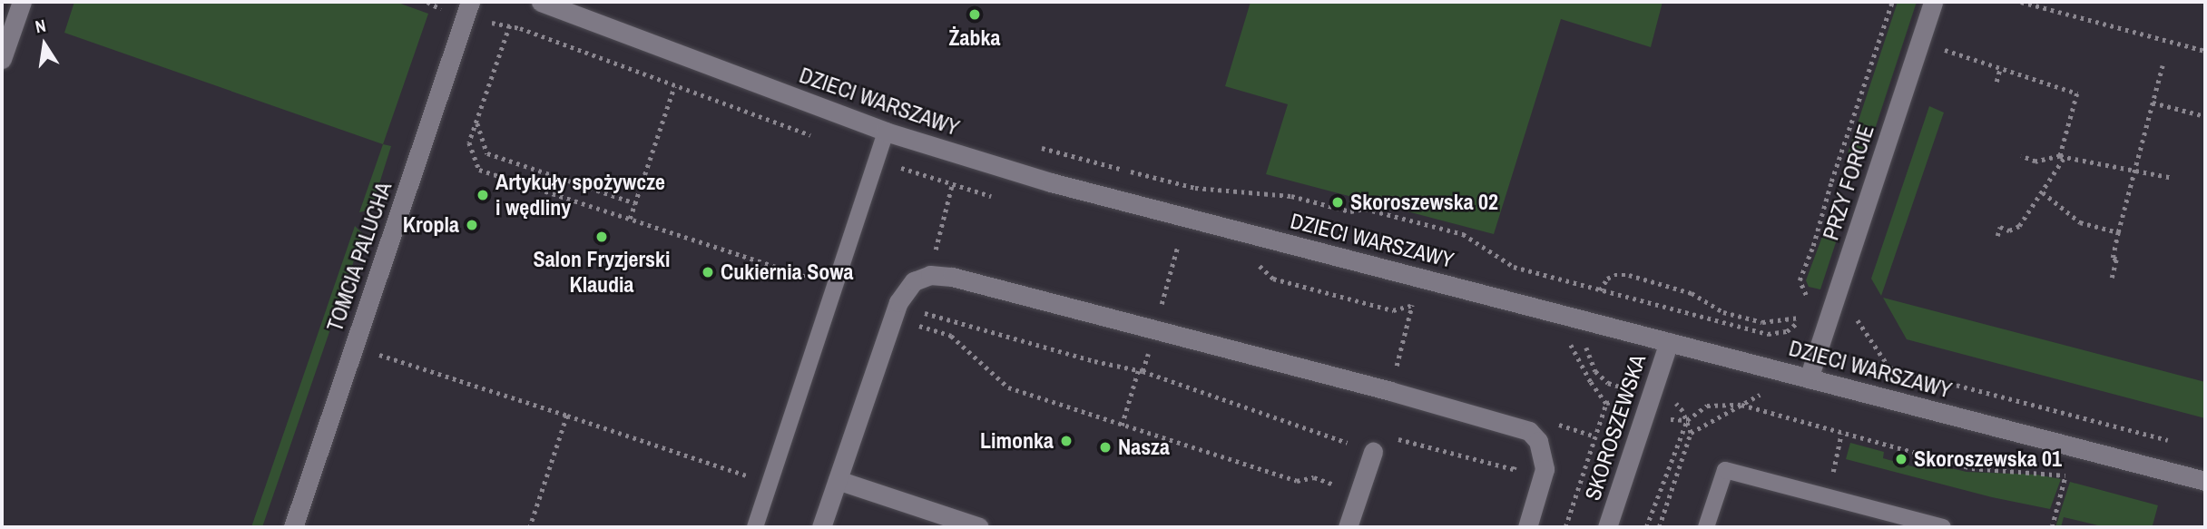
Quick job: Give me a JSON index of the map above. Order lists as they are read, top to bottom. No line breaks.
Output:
{"streets":{"street":["DZIECI WARSZAWY","PRZY FORCIE","TOMCIA PALUCHA","SKOROSZEWSKA"]},"crossings":[["DZIECI WARSZAWY","PRZY FORCIE"],["DZIECI WARSZAWY","SKOROSZEWSKA"]],"places":["Żabka","Artykuły spożywcze i wędliny","Skoroszewska 02","Kropla","Salon Fryzjerski Klaudia","Cukiernia Sowa","Limonka","Nasza","Skoroszewska 01"],"north":"top"}
